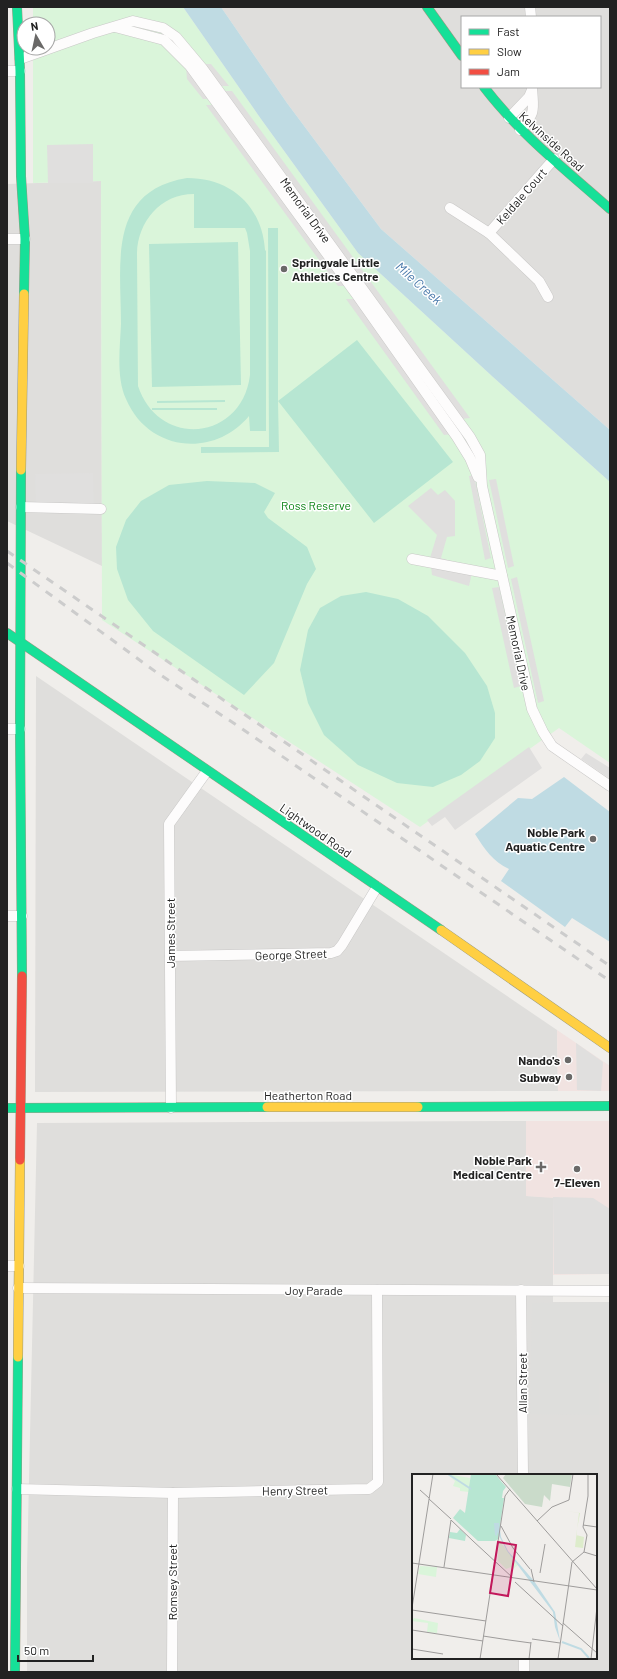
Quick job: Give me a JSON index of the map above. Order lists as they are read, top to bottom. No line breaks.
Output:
{"streets":{"main road":["Kelvinside Road","Lightwood Road","Heatherton Road"],"street":["Keldale Court","Memorial Drive","James Street","George Street","Joy Parade","Allan Street","Henry Street","Romsey Street"]},"crossings":[["Kelvinside Road","Keldale Court"],["Lightwood Road","James Street"],["Lightwood Road","George Street"],["James Street","George Street"],["James Street","Heatherton Road"],["Joy Parade","Allan Street"],["Joy Parade","Henry Street"],["Henry Street","Romsey Street"]],"water":["Mile Creek"],"parks":["Ross Reserve"],"places":{"other":["Springvale Little Athletics Centre","Noble Park Aquatic Centre","Nando's","Subway","7-Eleven"],"health":["Noble Park Medical Centre"]},"legend":["Fast","Slow","Jam"],"scale_bar":"50 m","north":"top"}
